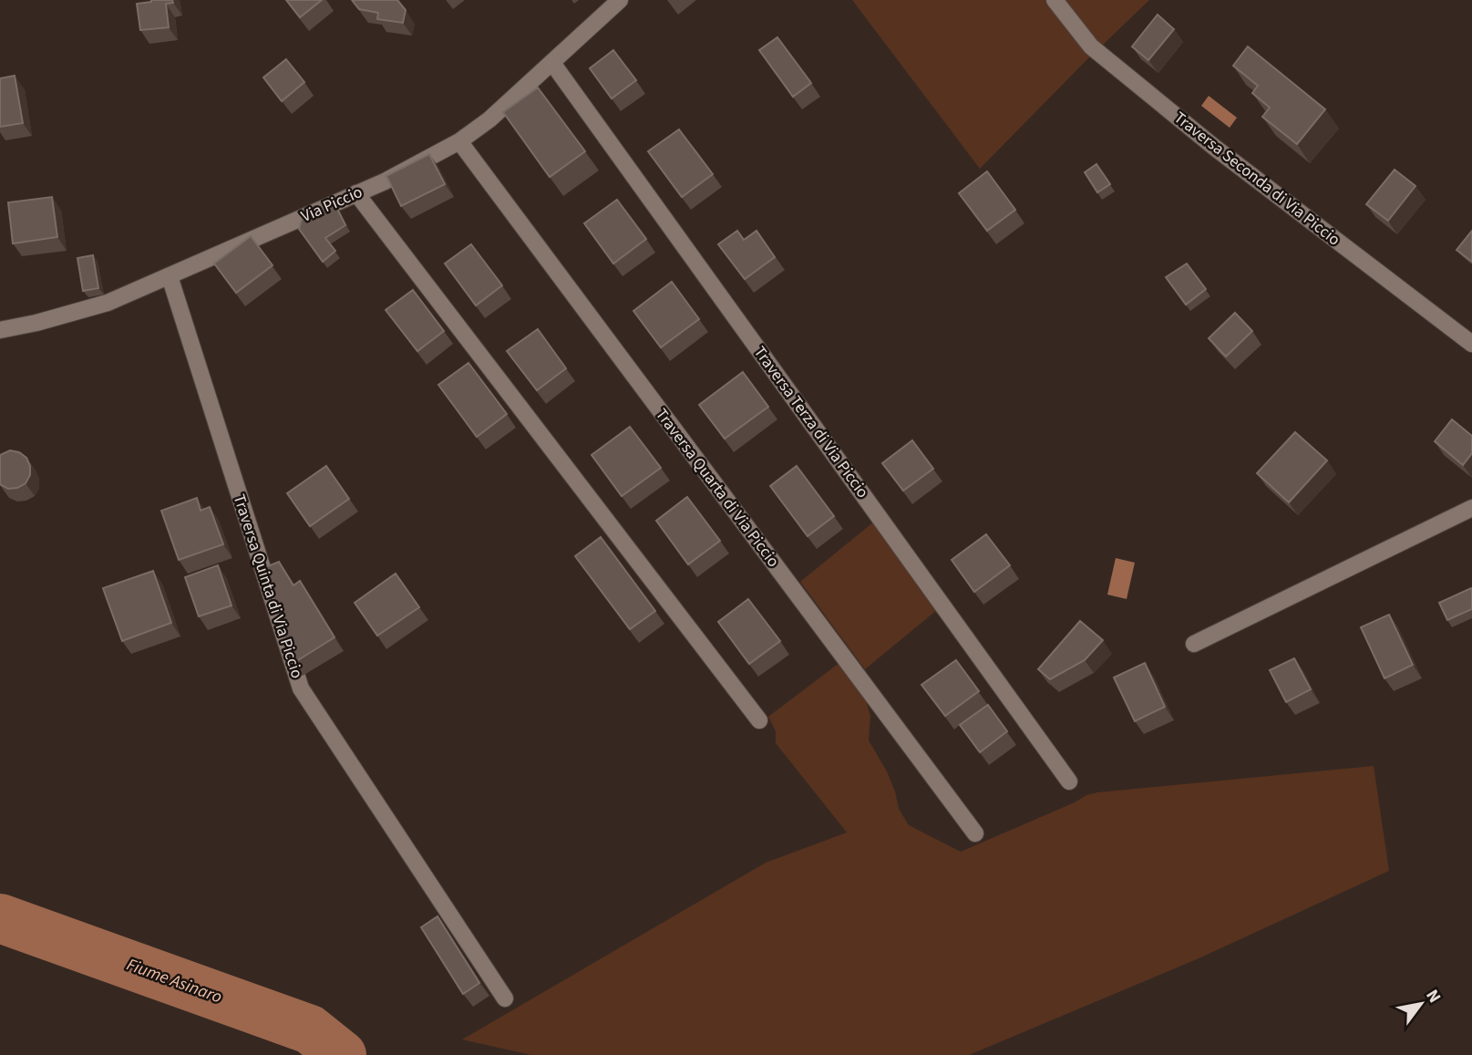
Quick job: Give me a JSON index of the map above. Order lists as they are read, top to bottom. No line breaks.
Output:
{"streets":{"street":["Traversa Seconda di Via Piccio","Via Piccio","Traversa Terza di Via Piccio","Traversa Quarta di Via Piccio","Traversa Quinta di Via Piccio"]},"crossings":[["Via Piccio","Traversa Terza di Via Piccio"],["Via Piccio","Traversa Quarta di Via Piccio"],["Via Piccio","Traversa Quinta di Via Piccio"]],"water":["Fiume Asinaro"],"north":"top right"}
